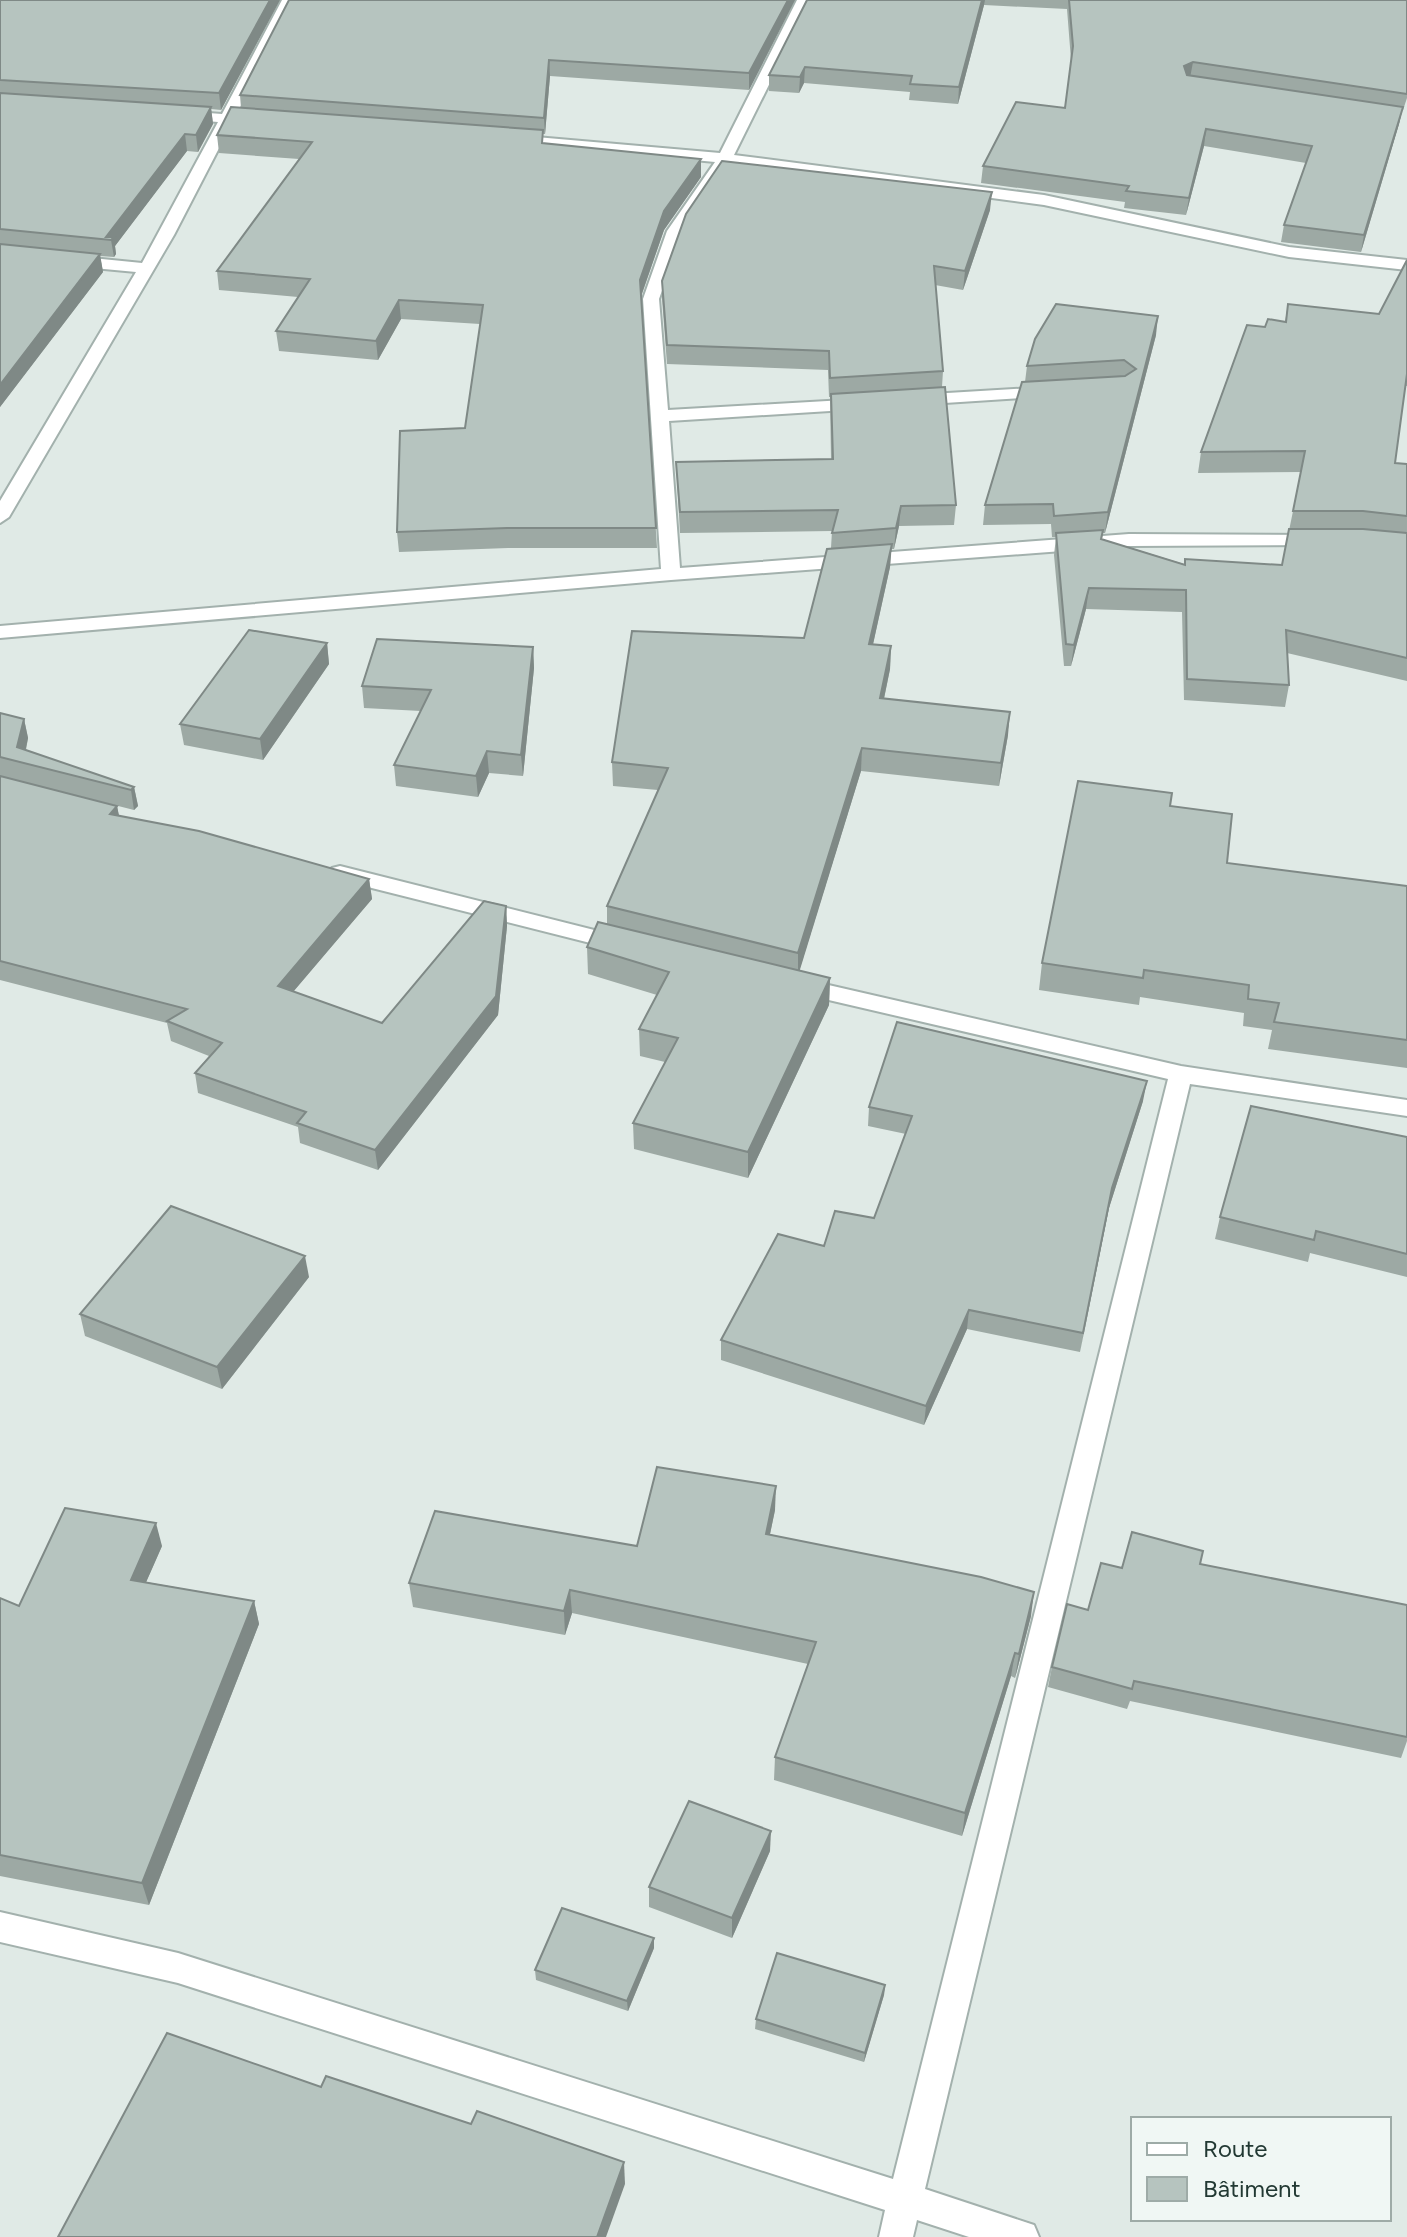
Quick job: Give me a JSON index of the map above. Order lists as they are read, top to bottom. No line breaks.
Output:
{"legend":["Route","Bâtiment"]}
